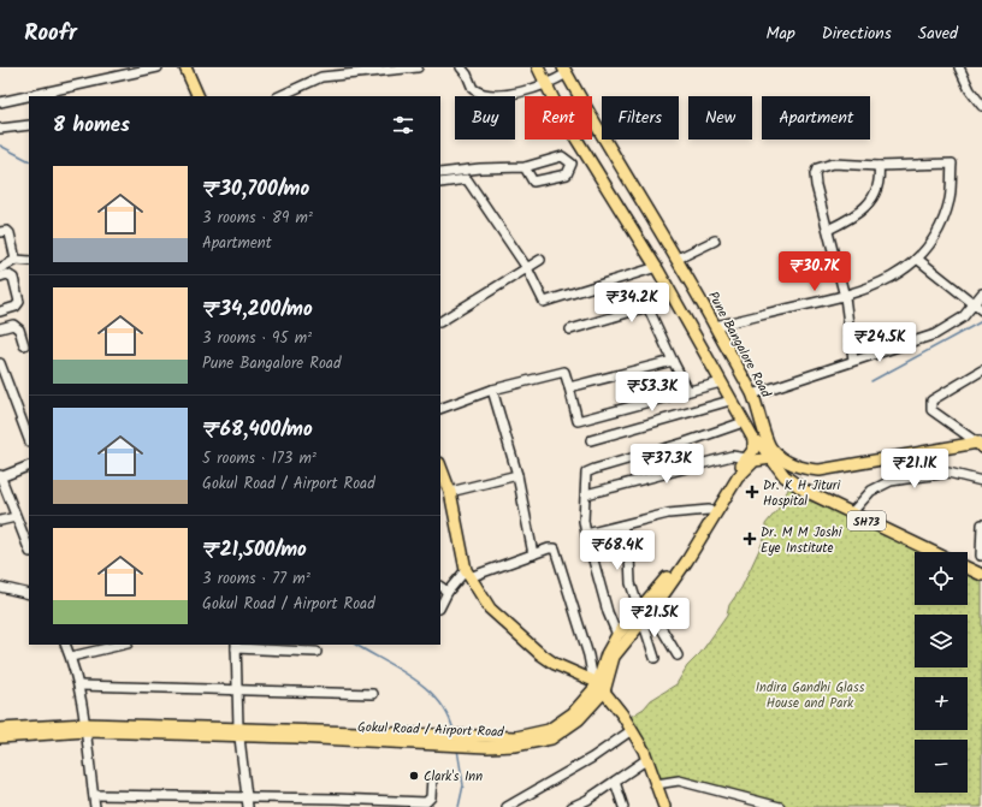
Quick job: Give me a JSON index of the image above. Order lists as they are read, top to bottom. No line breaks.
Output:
{"streets":{"main road":["Pune Bangalore Road","SH73","Gokul Road / Airport Road"]},"crossings":[["Pune Bangalore Road","SH73"],["Pune Bangalore Road","Gokul Road / Airport Road"]],"parks":["Indira Gandhi Glass House and Park"],"places":{"health":["Dr. K H Jituri Hospital","Dr. M M Joshi Eye Institute"],"other":["Clark's Inn"]},"page":{"header":"Roofr","nav":["Map","Directions","Saved"],"chip":["Buy","Rent","Filters","New","Apartment"],"heading":"8 homes","list":[{"name":"₹30,700/mo","note":"3 rooms · 89 m² · Apartment"},{"name":"₹34,200/mo","note":"3 rooms · 95 m² · Pune Bangalore Road"},{"name":"₹68,400/mo","note":"5 rooms · 173 m² · Gokul Road / Airport Road"},{"name":"₹21,500/mo","note":"3 rooms · 77 m² · Gokul Road / Airport Road"}],"price":["₹30.7K","₹34.2K","₹24.5K","₹53.3K","₹37.3K","₹21.1K","₹68.4K","₹21.5K"],"map_buttons":["+","−"]}}
